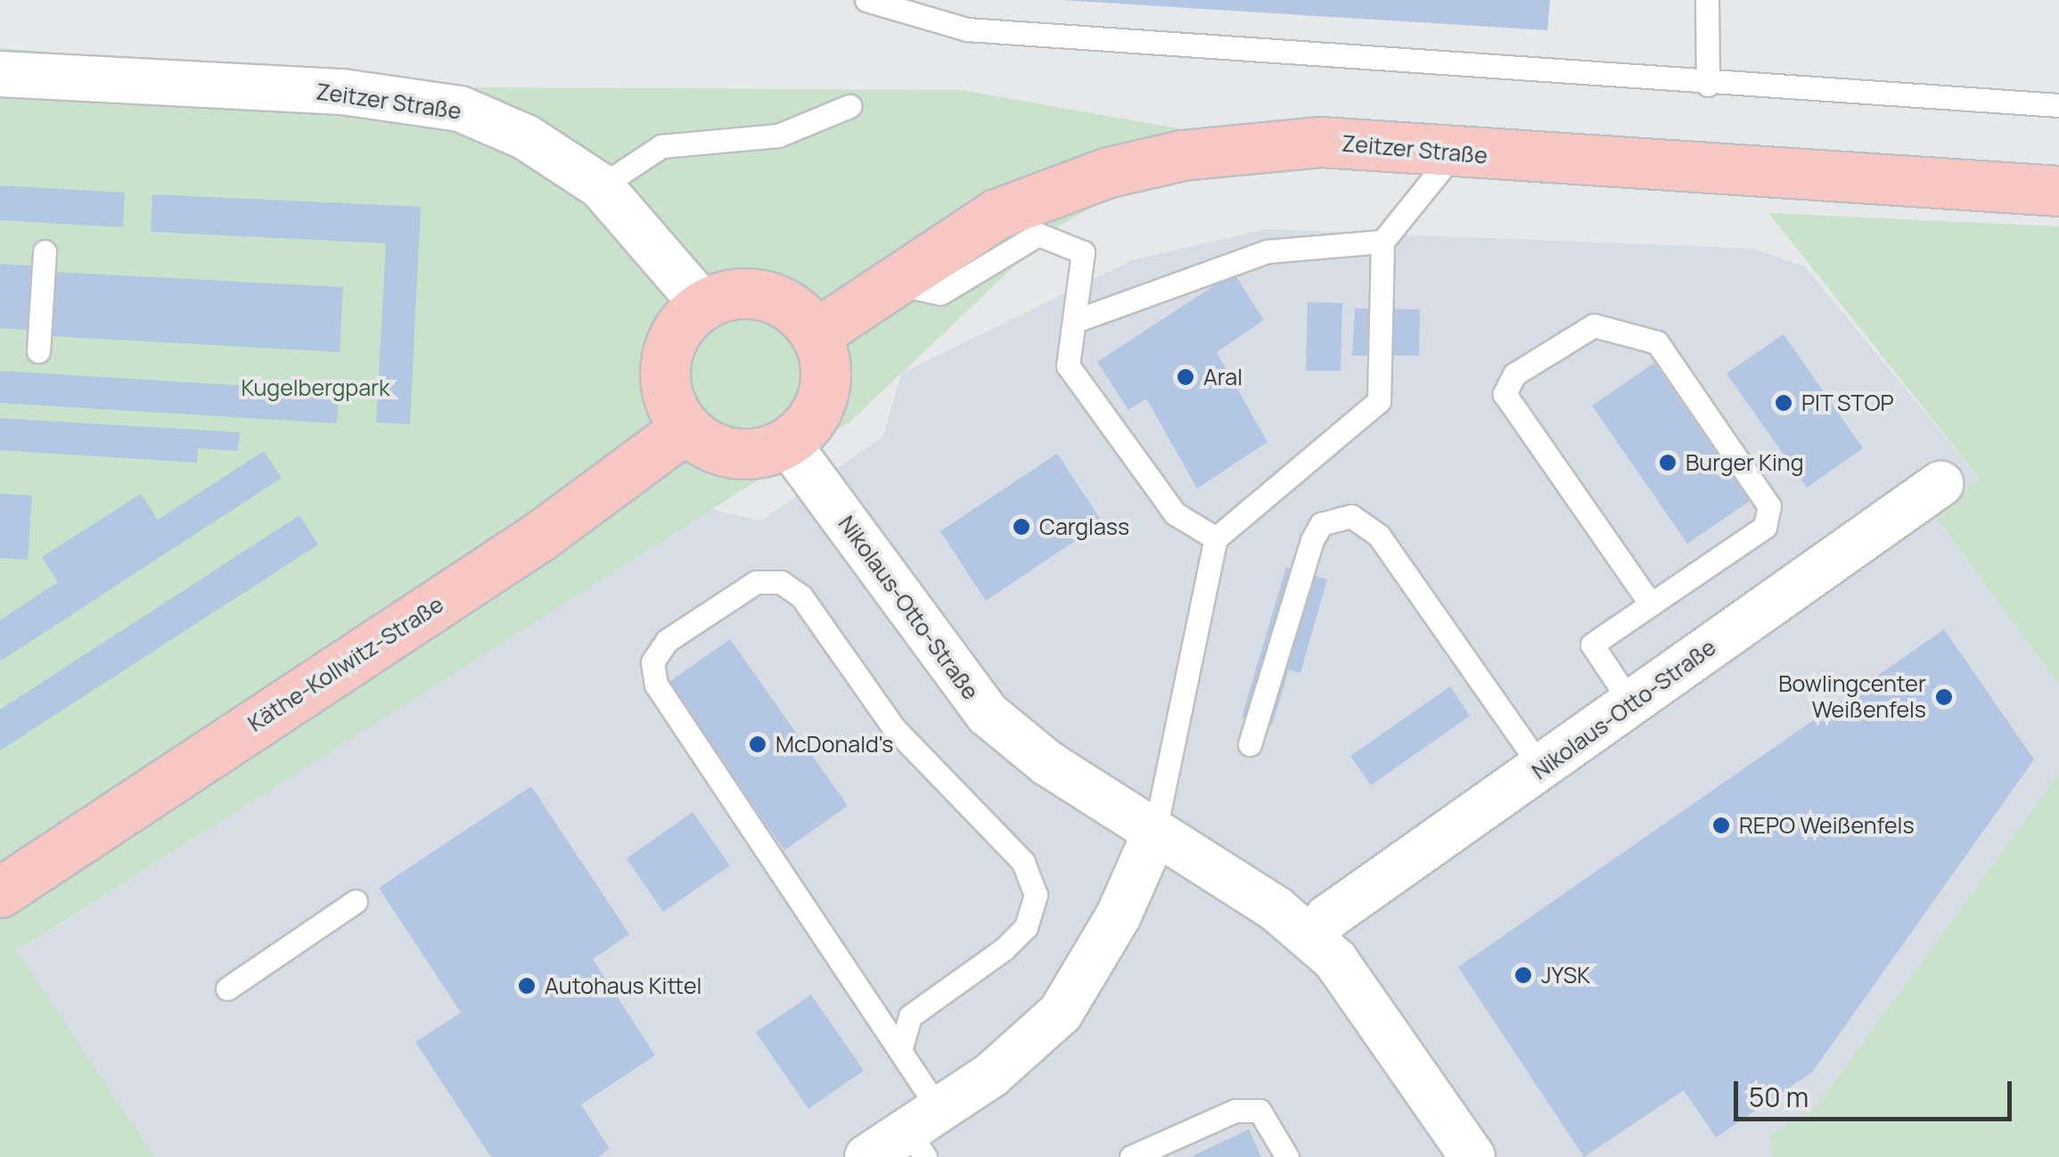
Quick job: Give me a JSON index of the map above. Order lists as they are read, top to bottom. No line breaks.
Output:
{"streets":{"main road":["Zeitzer Straße","Käthe-Kollwitz-Straße"],"street":["Nikolaus-Otto-Straße"]},"crossings":[["Zeitzer Straße","Nikolaus-Otto-Straße"],["Zeitzer Straße","Käthe-Kollwitz-Straße"],["Nikolaus-Otto-Straße","Käthe-Kollwitz-Straße"]],"parks":["Kugelbergpark"],"places":["Aral","PIT STOP","Burger King","Carglass","Bowlingcenter Weißenfels","McDonald's","REPO Weißenfels","JYSK","Autohaus Kittel"],"scale_bar":"50 m"}
